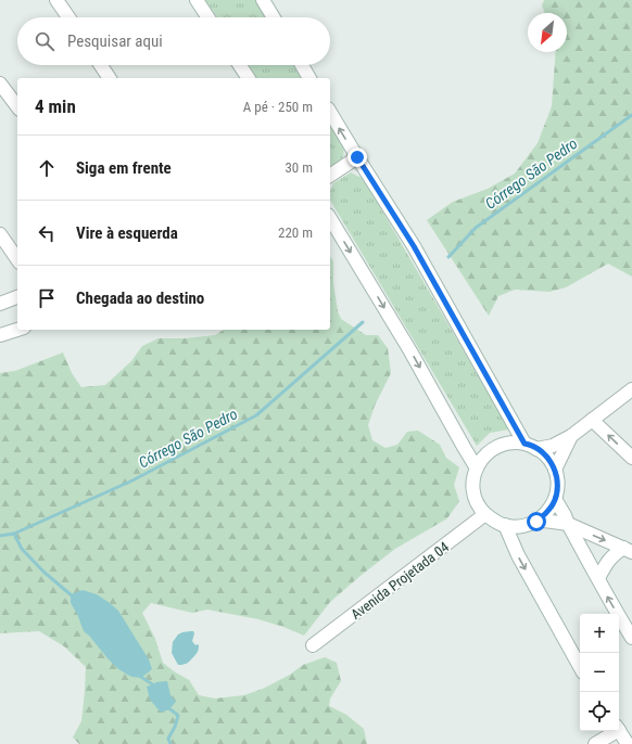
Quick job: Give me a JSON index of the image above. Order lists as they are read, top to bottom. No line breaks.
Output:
{"streets":{"main road":["Avenida Projetada 04"]},"water":["Córrego São Pedro"],"north":"bottom left","page":{"search":"Pesquisar aqui","heading":["4 min","A pé · 250 m"],"list":[["Siga em frente","30 m"],["Vire à esquerda","220 m"],"Chegada ao destino"],"map_buttons":["+","−"]}}
